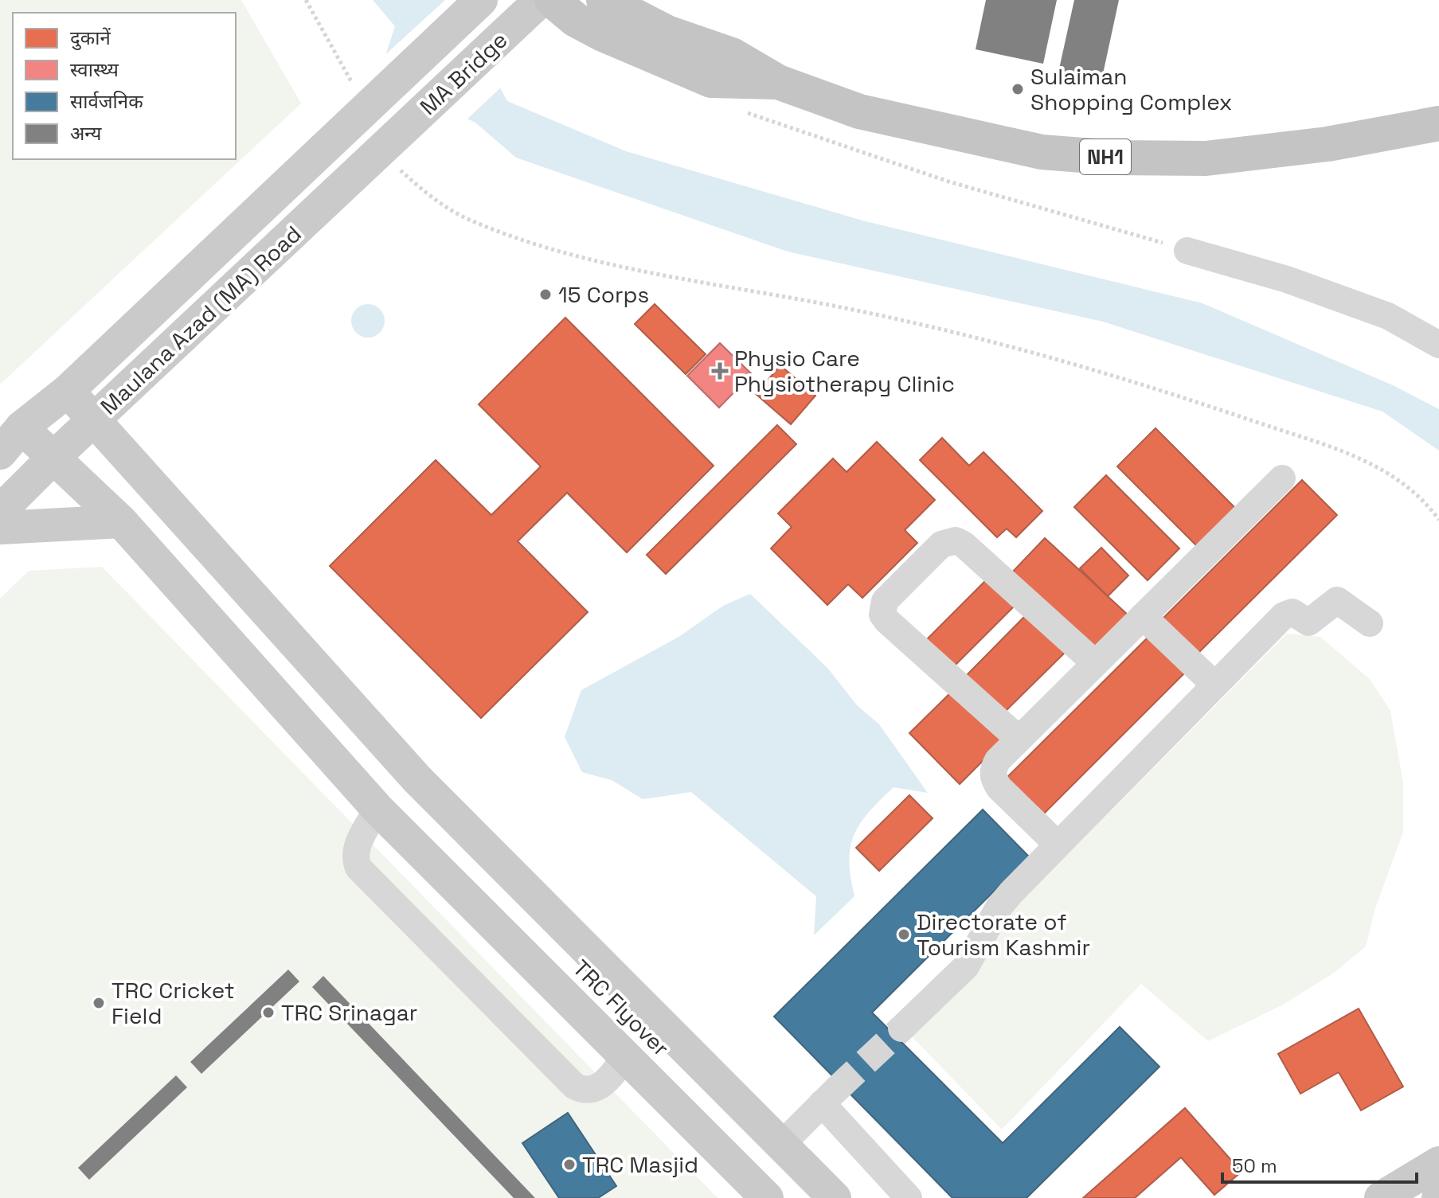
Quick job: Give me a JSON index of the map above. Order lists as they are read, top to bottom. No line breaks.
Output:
{"streets":{"highway":["NH1"],"main road":["MA Bridge","Maulana Azad (MA) Road","TRC Flyover"]},"crossings":[["MA Bridge","NH1"],["MA Bridge","Maulana Azad (MA) Road"]],"places":{"other":["Sulaiman Shopping Complex","15 Corps","Directorate of Tourism Kashmir","TRC Cricket Field","TRC Srinagar","TRC Masjid"],"health":["Physio Care Physiotherapy Clinic"]},"legend":["दुकानें","स्वास्थ्य","सार्वजनिक","अन्य"],"scale_bar":"50 m"}
